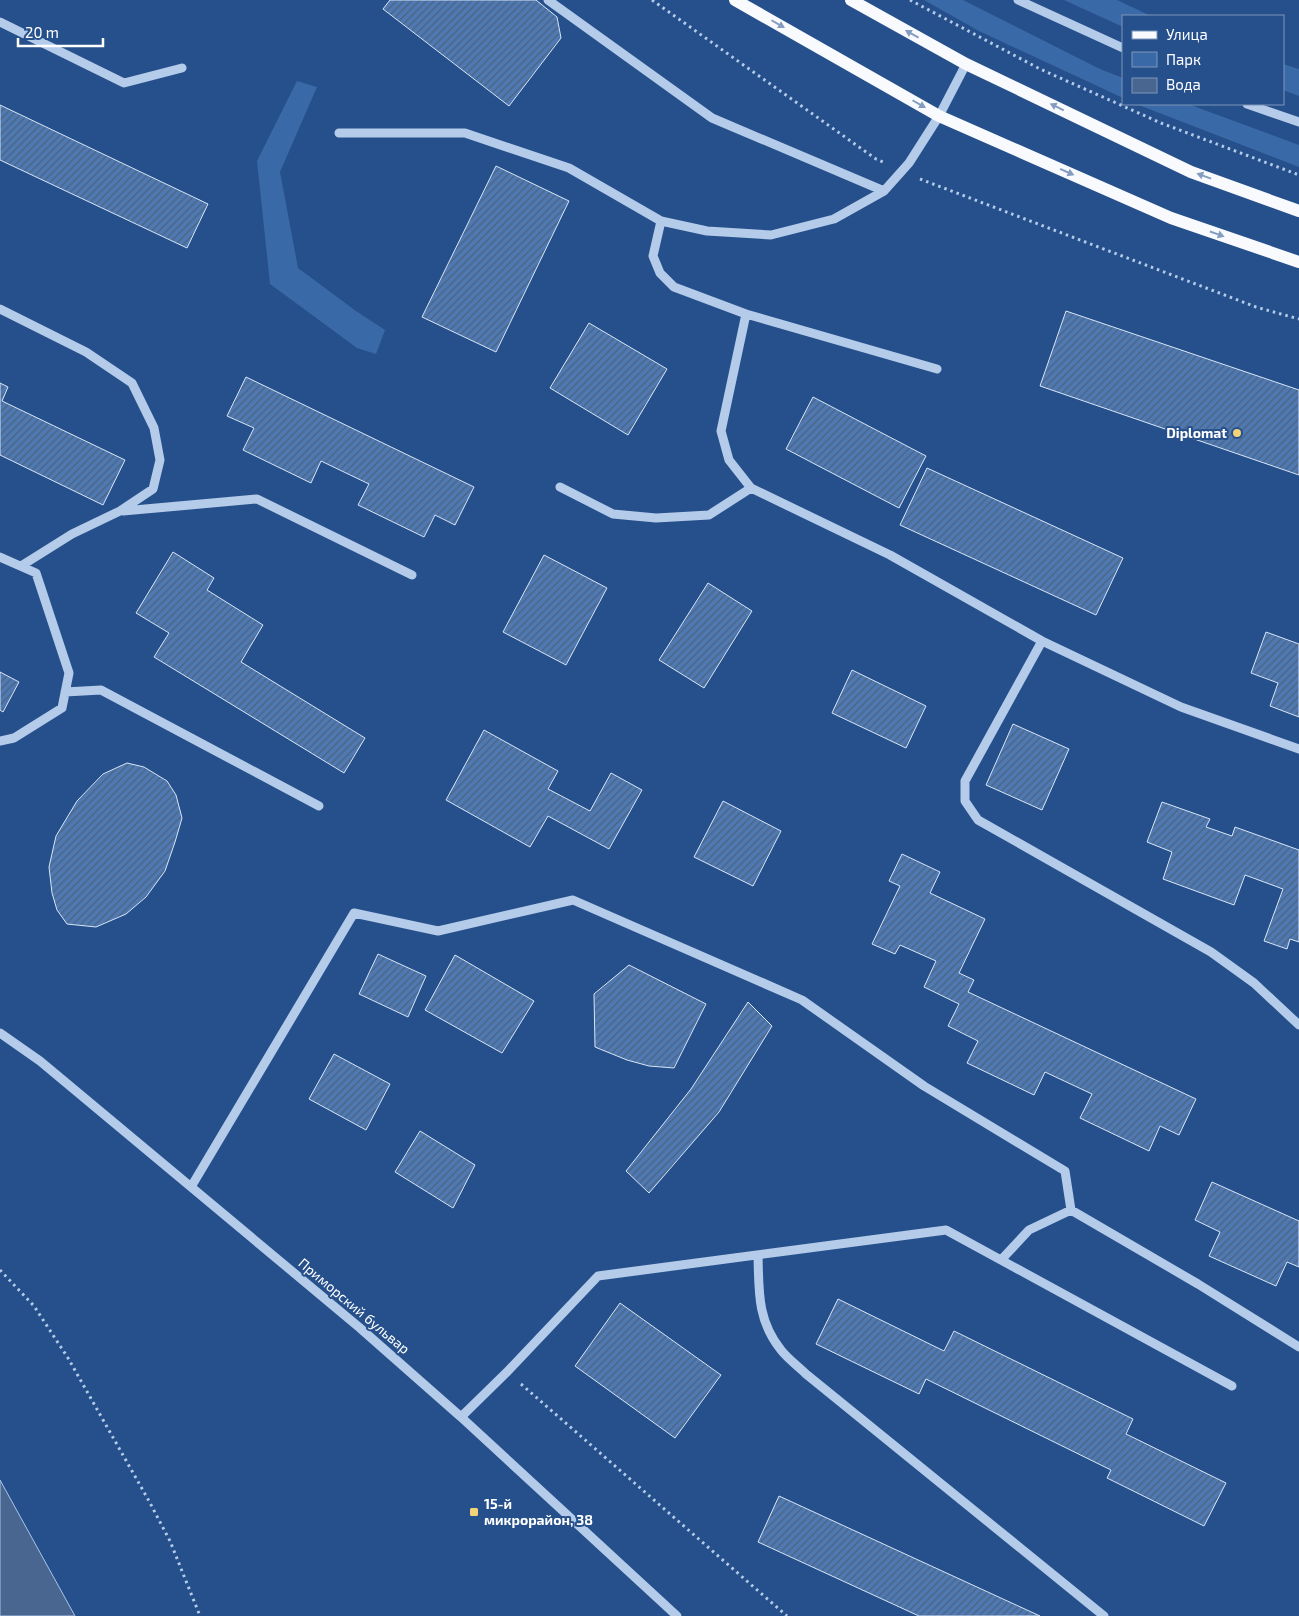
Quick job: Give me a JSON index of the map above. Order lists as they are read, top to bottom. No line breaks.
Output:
{"streets":{"street":["Приморский бульвар"]},"places":{"other":["Diplomat"],"transit":["15-й микрорайон, 38"]},"legend":["Улица","Парк","Вода"],"scale_bar":"20 m"}
